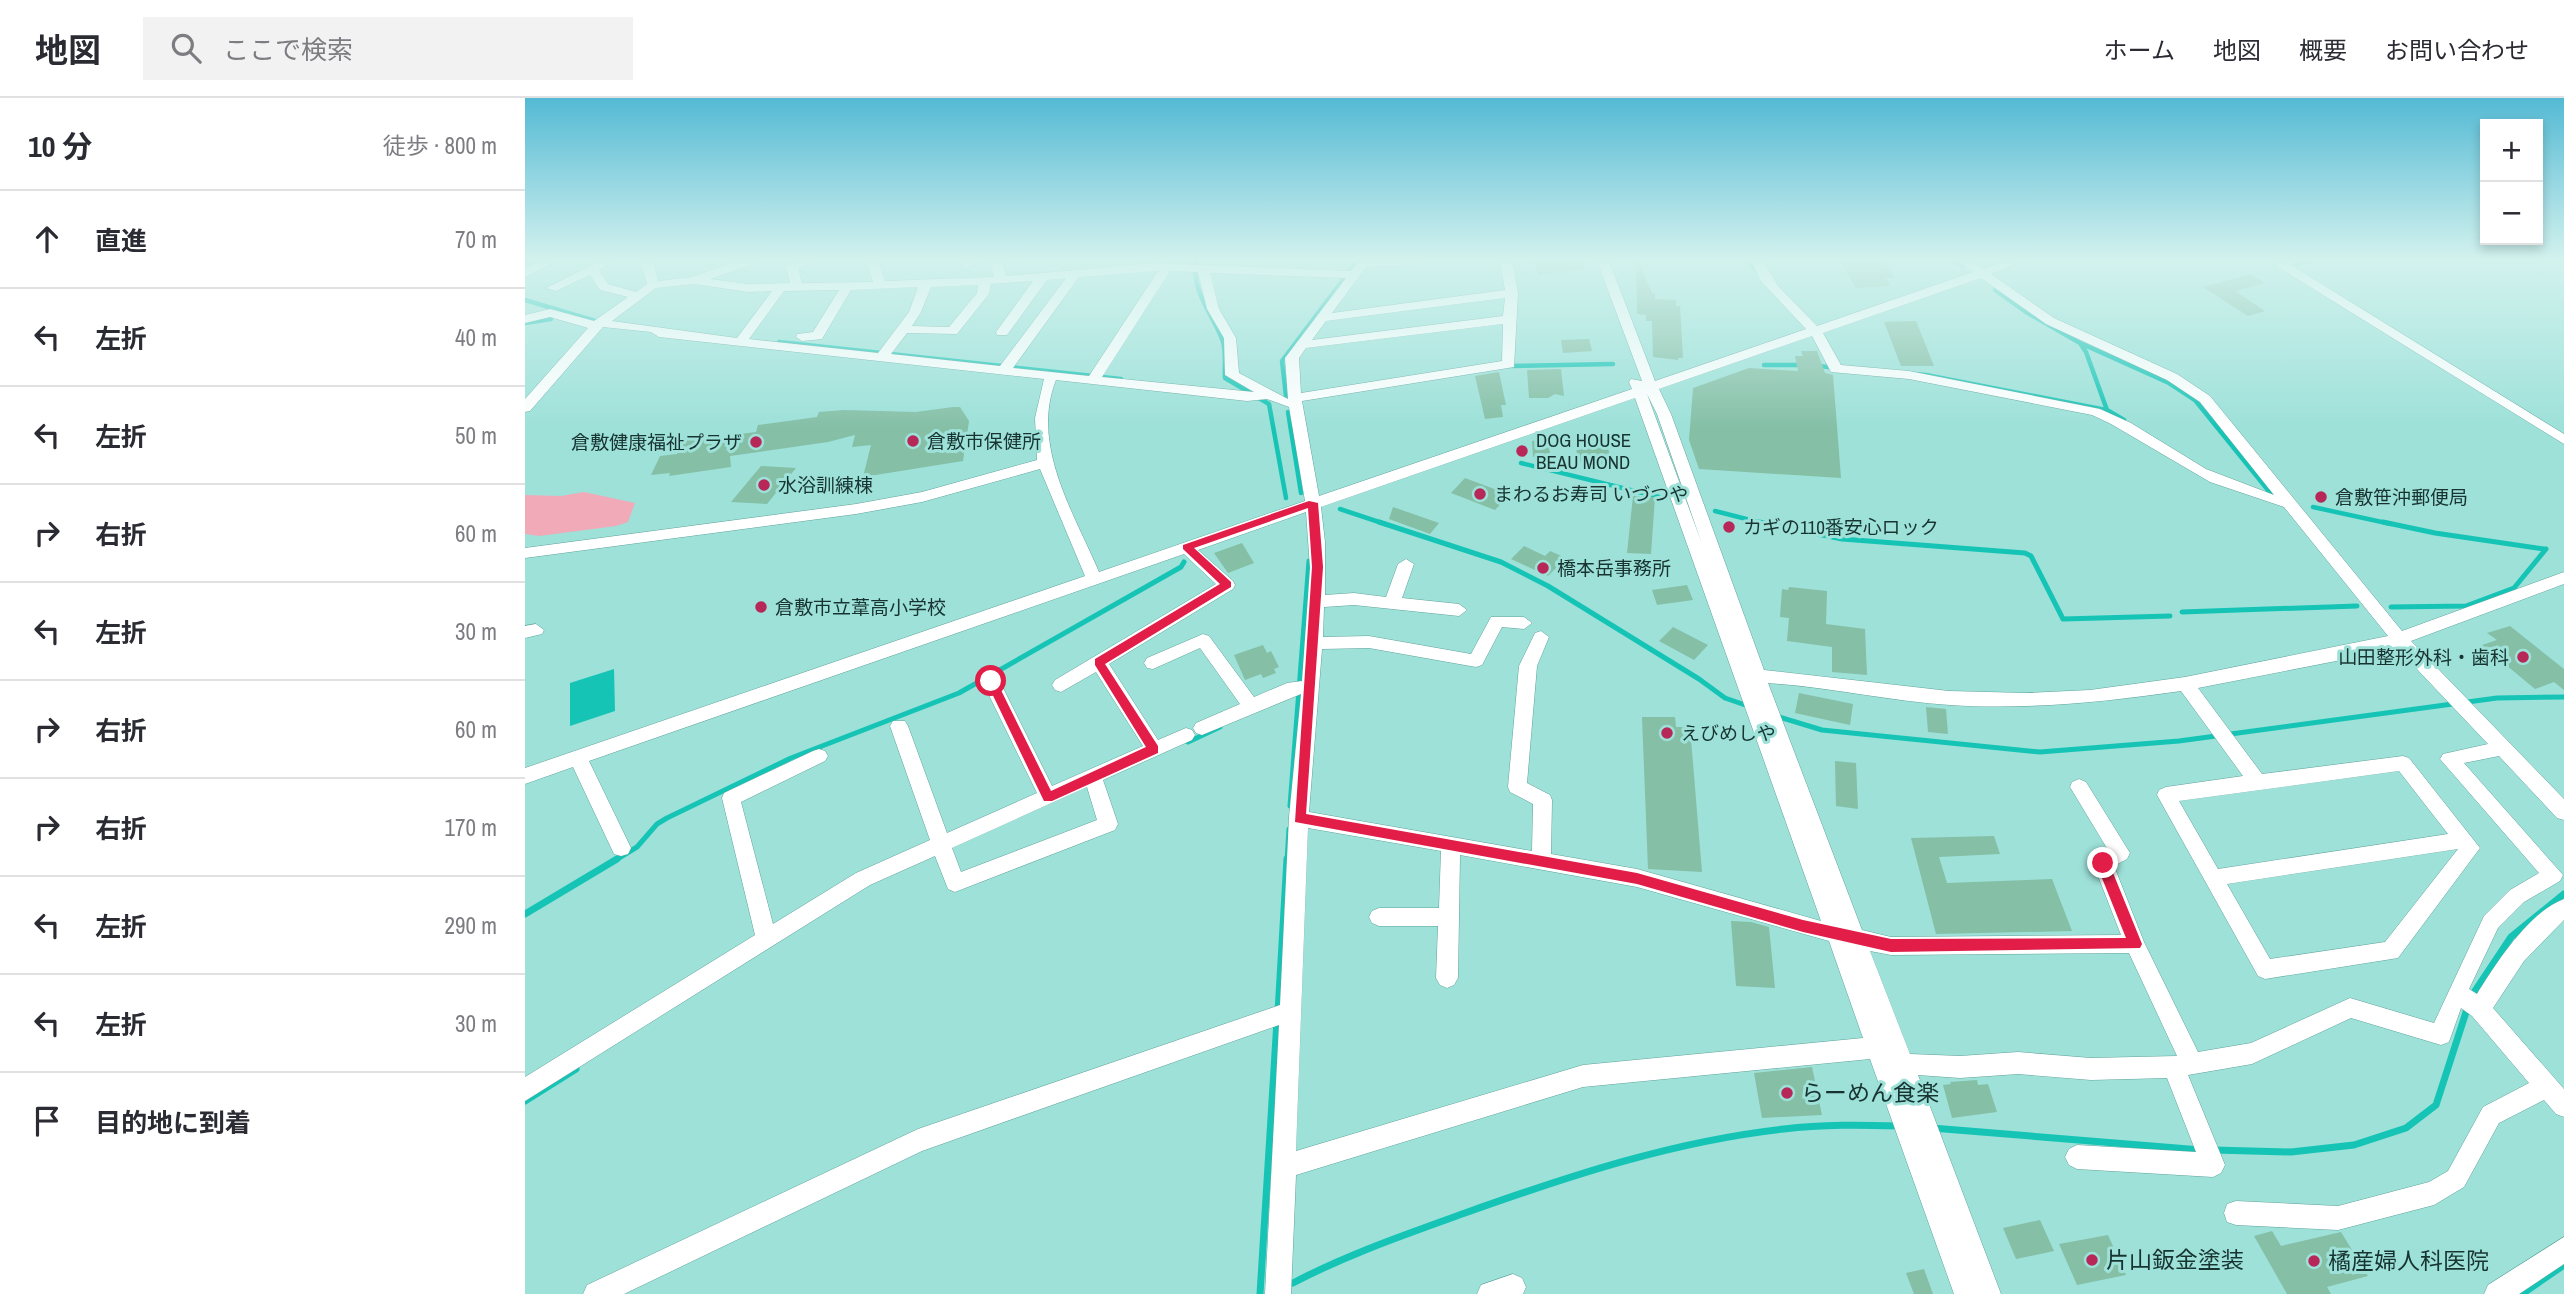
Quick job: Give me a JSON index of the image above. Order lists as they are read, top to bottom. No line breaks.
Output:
{"places":["倉敷市保健所","倉敷健康福祉プラザ","DOG HOUSE BEAU MOND","水浴訓練棟","まわるお寿司 いづつや","倉敷笹沖郵便局","カギの110番安心ロック","橋本岳事務所","倉敷市立葦高小学校","山田整形外科・歯科","えびめしや","らーめん食楽","片山鈑金塗装","橘産婦人科医院"],"page":{"header":"地図","search":"ここで検索","nav":["ホーム","地図","概要","お問い合わせ"],"heading":["10 分","徒歩 · 800 m"],"map_buttons":["+","−"],"list":[["直進","70 m"],["左折","40 m"],["左折","50 m"],["右折","60 m"],["左折","30 m"],["右折","60 m"],["右折","170 m"],["左折","290 m"],["左折","30 m"],"目的地に到着"]}}
